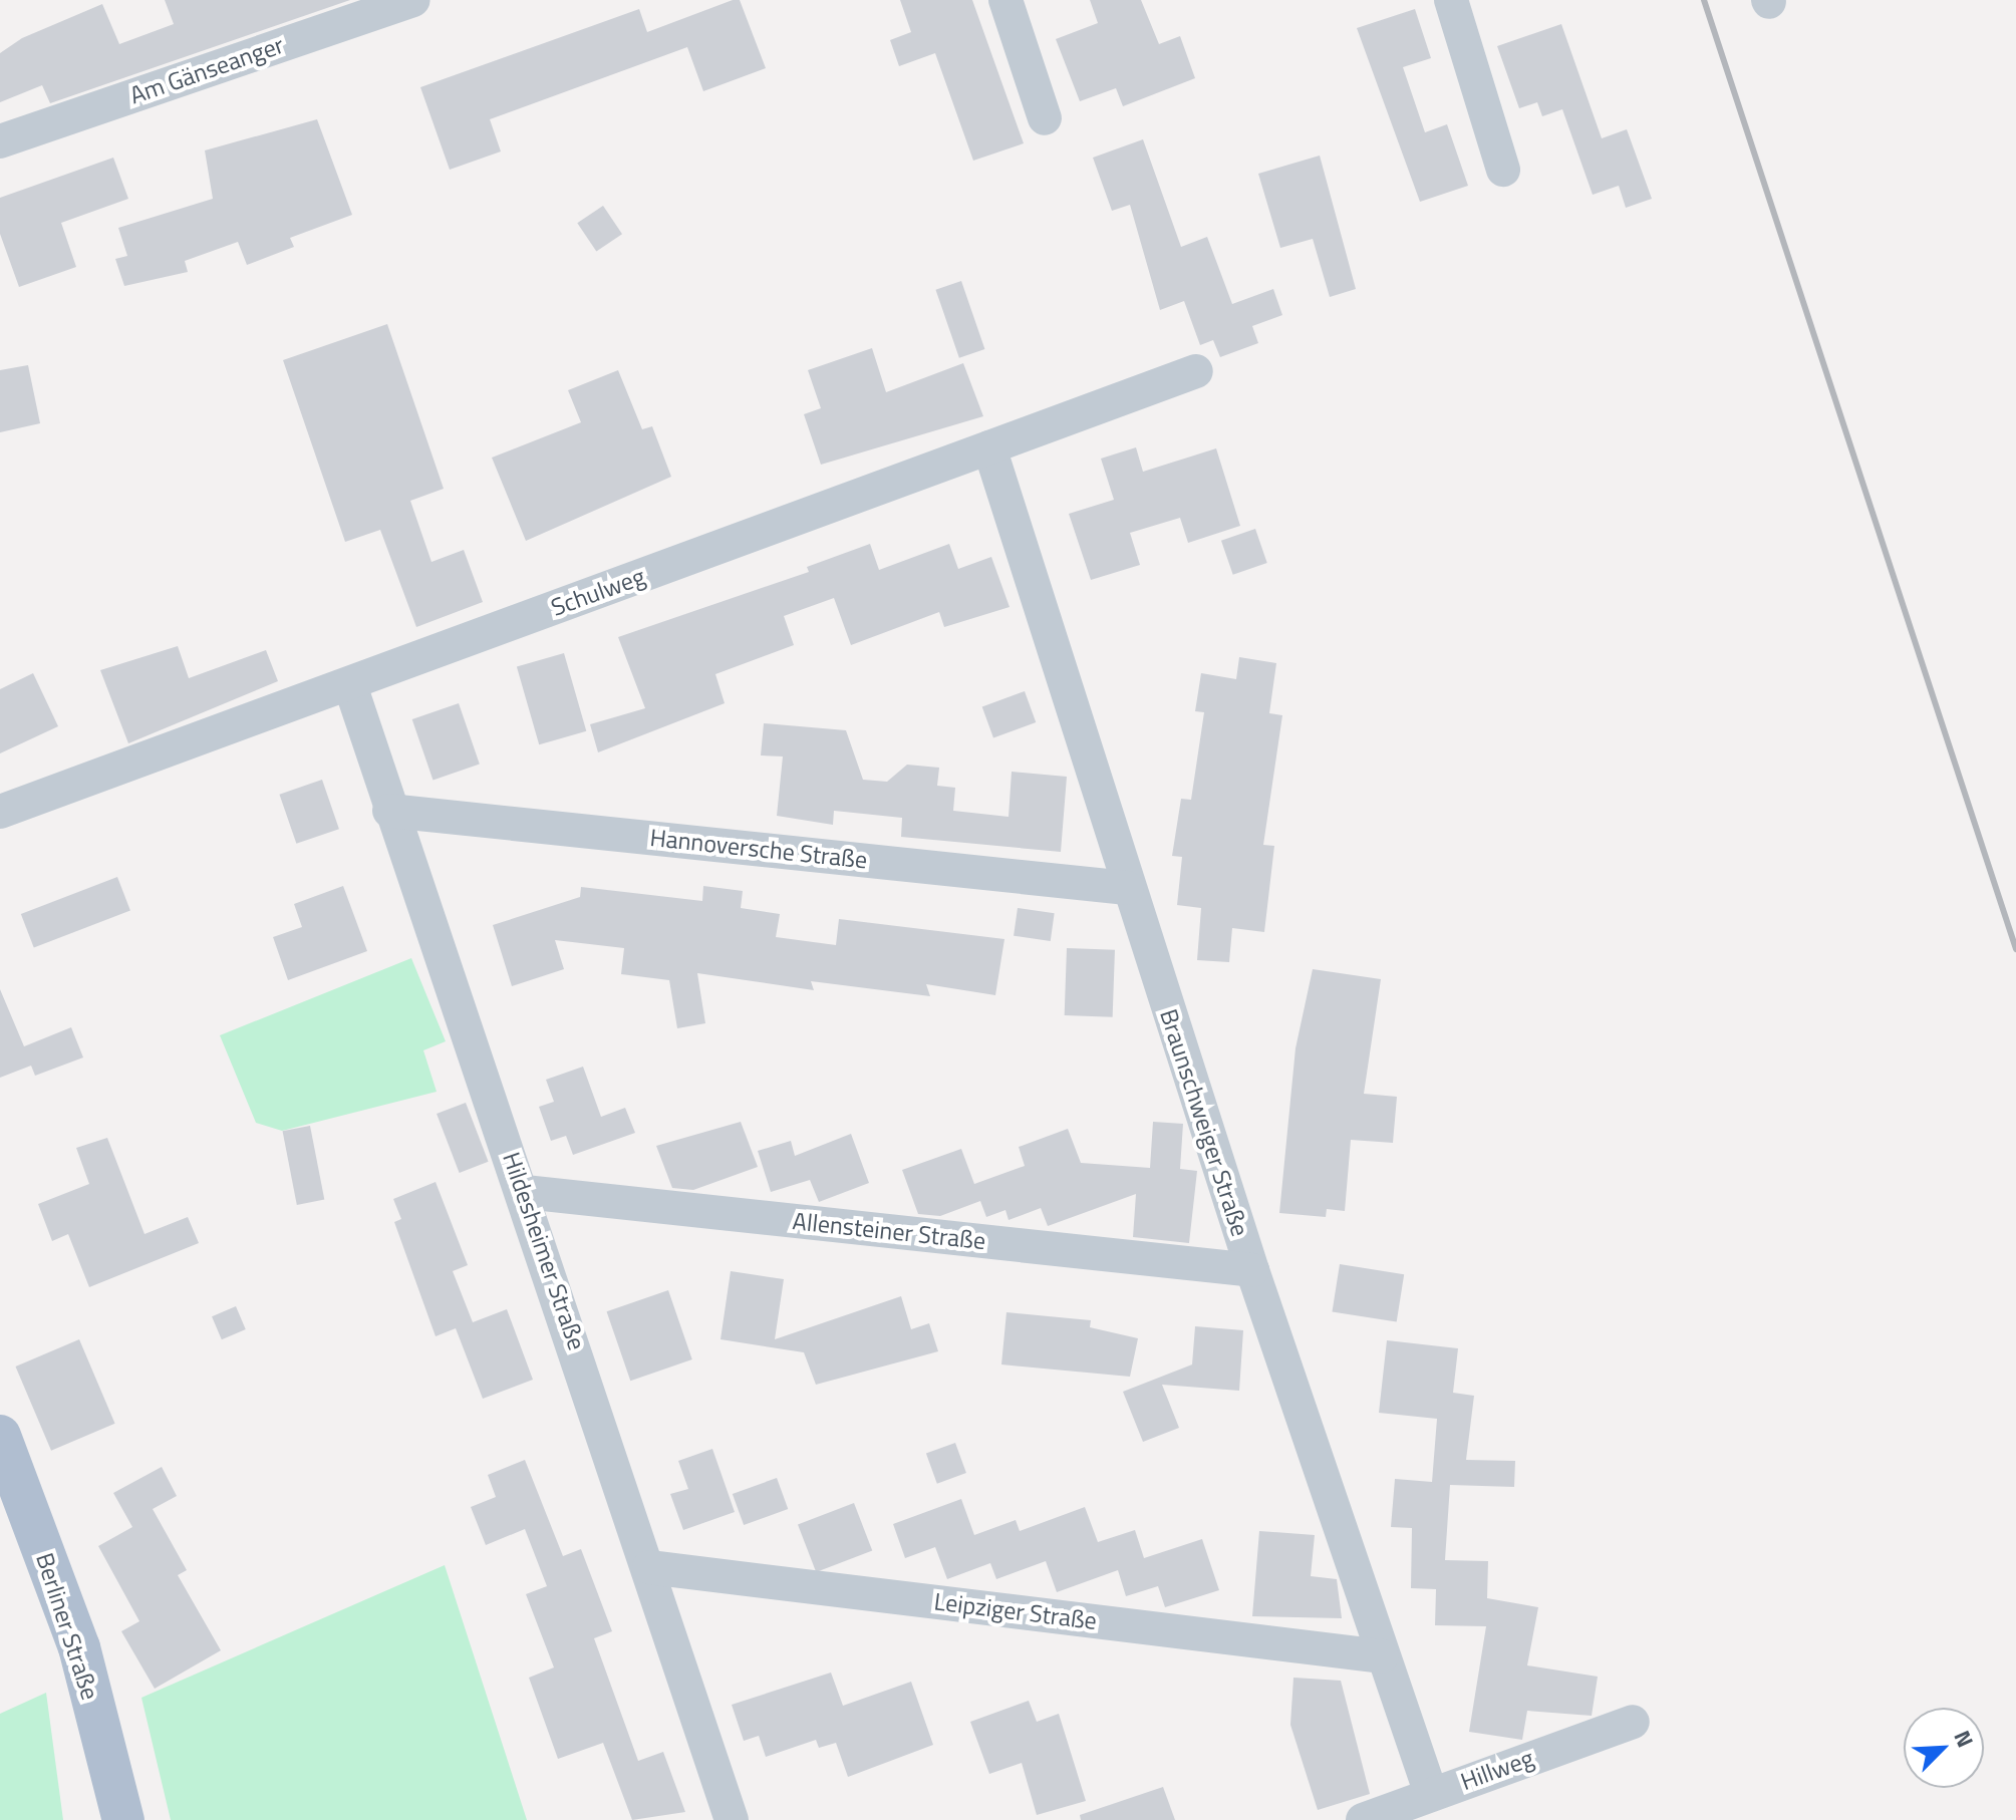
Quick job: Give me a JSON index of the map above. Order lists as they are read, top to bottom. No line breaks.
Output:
{"streets":{"main road":["Berliner Straße"],"street":["Am Gänseanger","Schulweg","Hannoversche Straße","Braunschweiger Straße","Allensteiner Straße","Hildesheimer Straße","Leipziger Straße","Hillweg"]},"crossings":[["Schulweg","Braunschweiger Straße"],["Schulweg","Hildesheimer Straße"],["Hannoversche Straße","Braunschweiger Straße"],["Hannoversche Straße","Hildesheimer Straße"],["Braunschweiger Straße","Allensteiner Straße"],["Braunschweiger Straße","Leipziger Straße"],["Braunschweiger Straße","Hillweg"],["Allensteiner Straße","Hildesheimer Straße"],["Hildesheimer Straße","Leipziger Straße"]],"north":"top right"}
